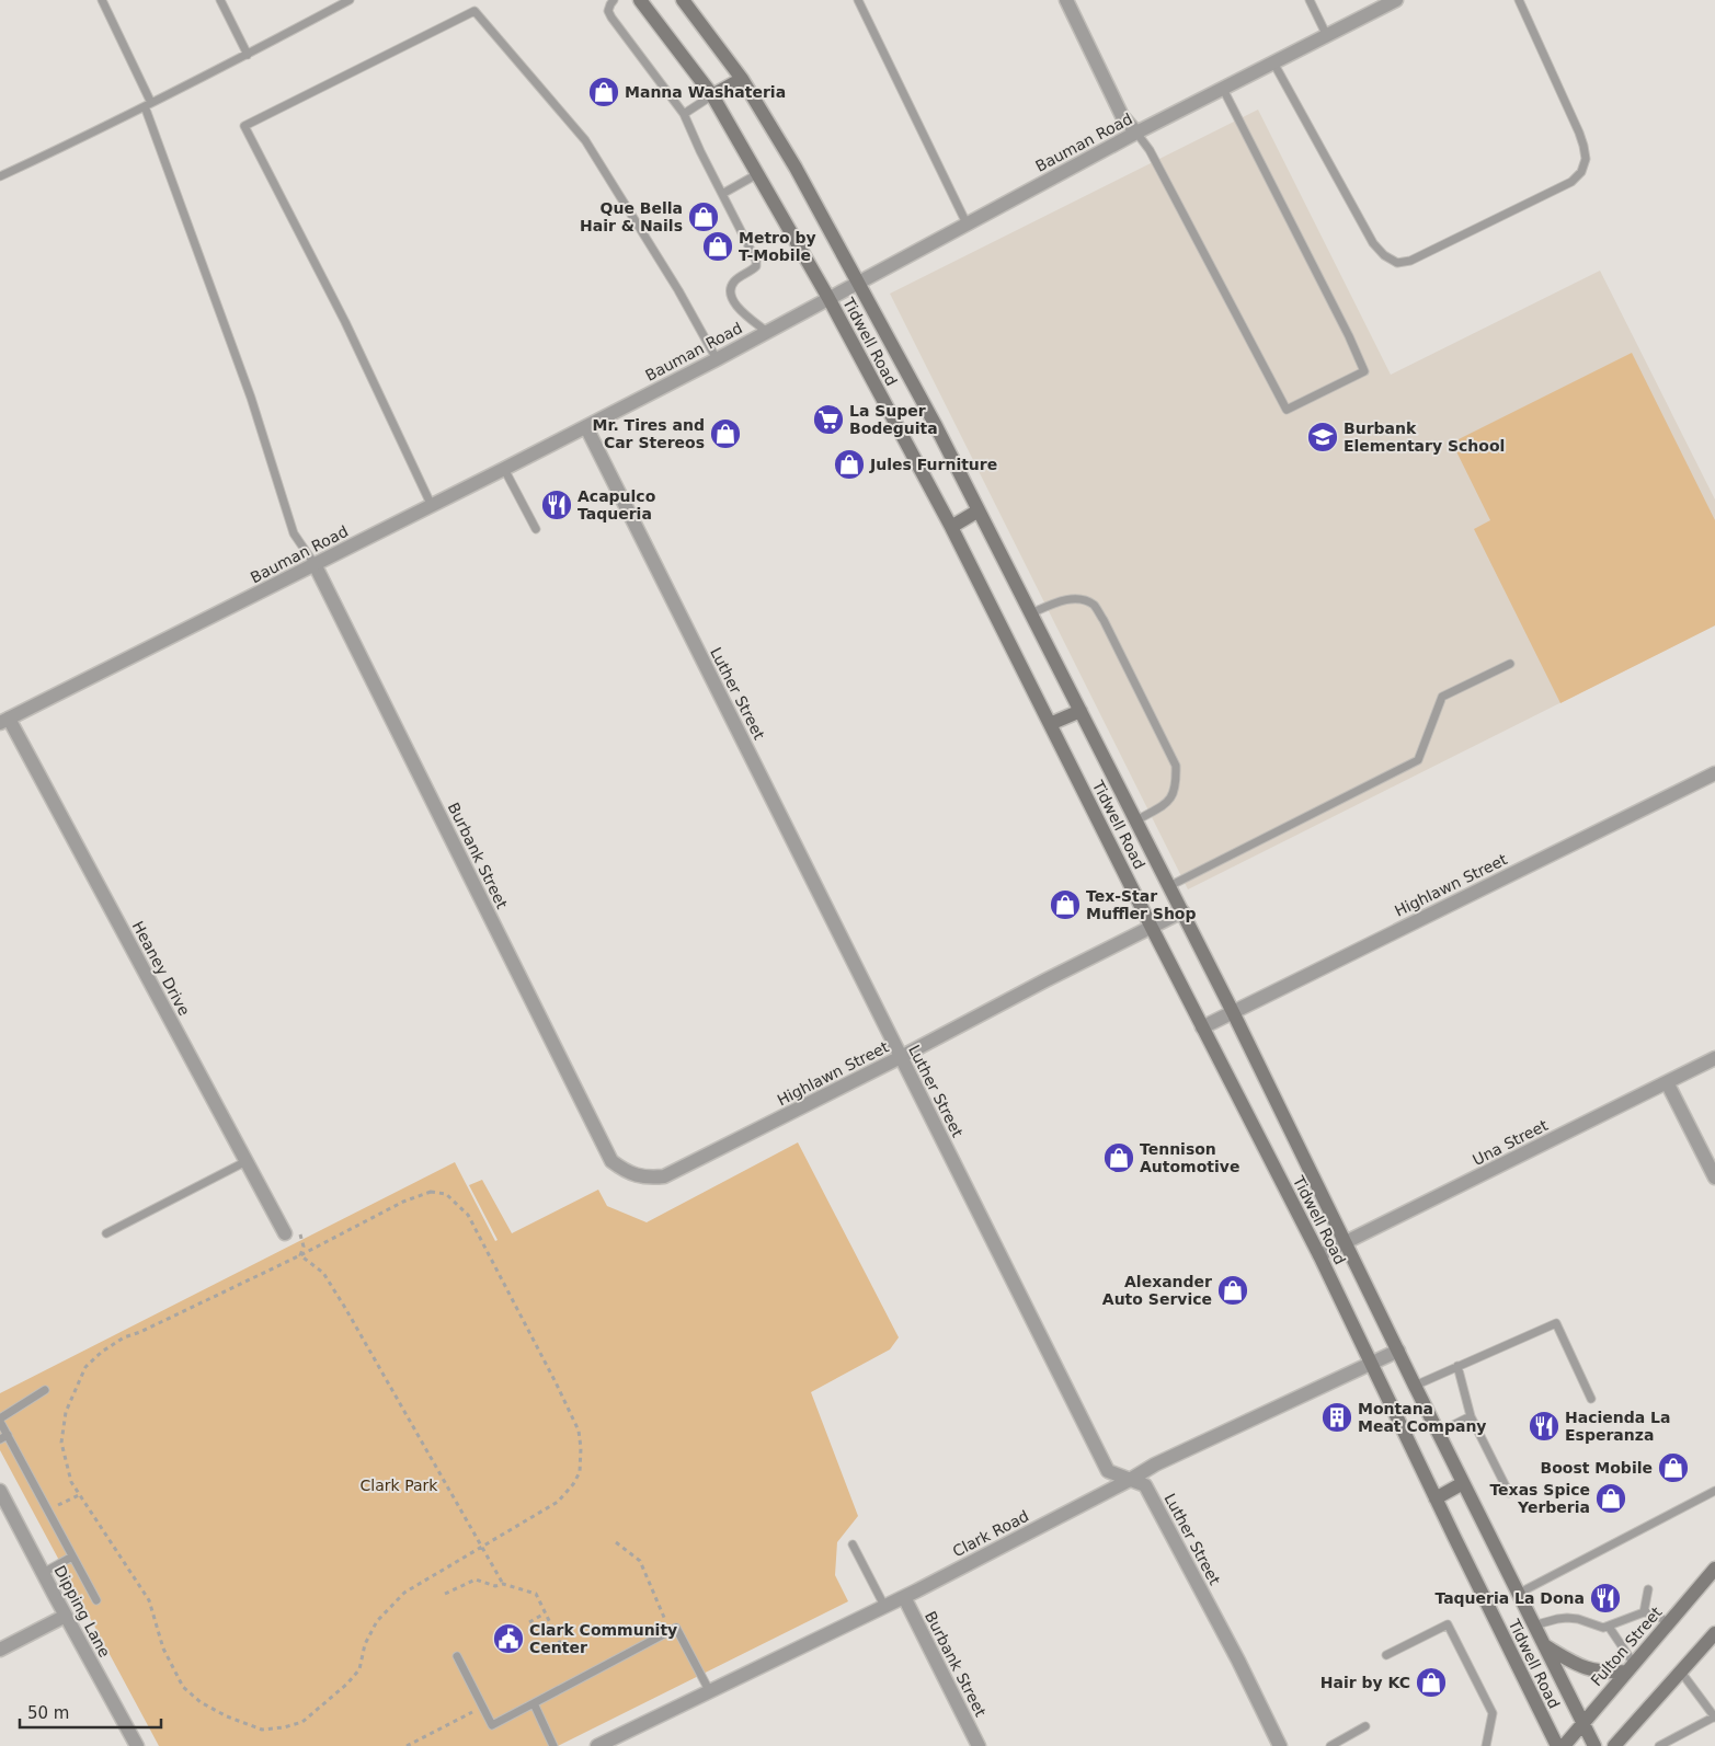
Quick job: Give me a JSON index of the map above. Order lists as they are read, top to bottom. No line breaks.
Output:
{"streets":{"main road":["Tidwell Road","Fulton Street"],"street":["Bauman Road","Luther Street","Burbank Street","Highlawn Street","Heaney Drive","Una Street","Clark Road","Dipping Lane"]},"crossings":[["Bauman Road","Tidwell Road"],["Bauman Road","Luther Street"],["Bauman Road","Burbank Street"],["Bauman Road","Heaney Drive"],["Tidwell Road","Highlawn Street"],["Tidwell Road","Una Street"],["Tidwell Road","Clark Road"],["Tidwell Road","Fulton Street"],["Luther Street","Highlawn Street"],["Luther Street","Clark Road"],["Burbank Street","Highlawn Street"],["Burbank Street","Clark Road"]],"parks":["Clark Park"],"places":{"shop":["Manna Washateria","Que Bella Hair & Nails","Metro by T-Mobile","Mr. Tires and Car Stereos","Jules Furniture","Tex-Star Muffler Shop","Tennison Automotive","Alexander Auto Service","Boost Mobile","Texas Spice Yerberia","Hair by KC"],"supermarket":["La Super Bodeguita"],"school or university":["Burbank Elementary School"],"restaurant":["Acapulco Taqueria","Hacienda La Esperanza","Taqueria La Dona"],"building":["Montana Meat Company"],"public building":["Clark Community Center"]},"scale_bar":"50 m"}
